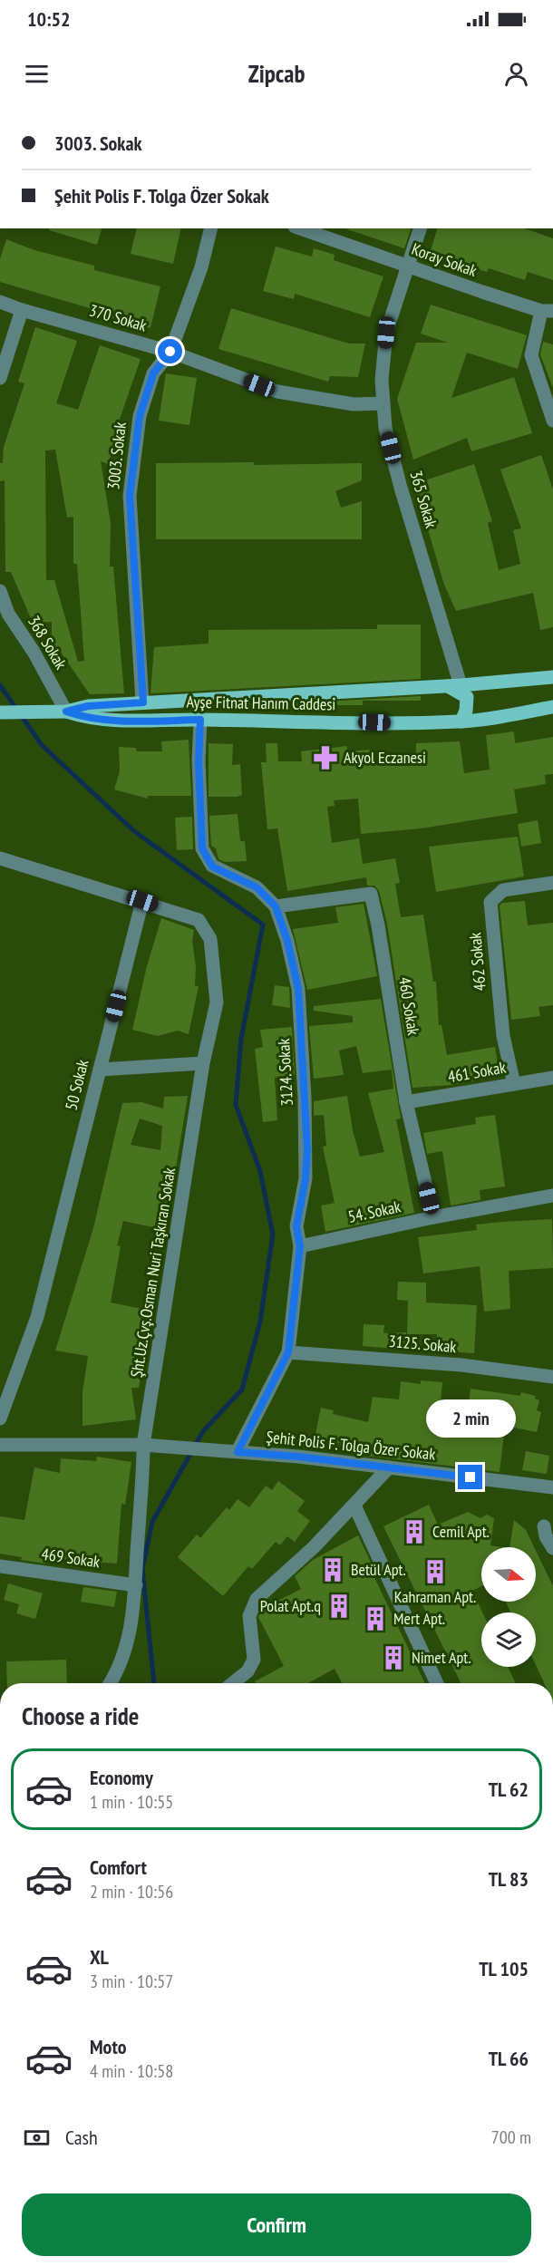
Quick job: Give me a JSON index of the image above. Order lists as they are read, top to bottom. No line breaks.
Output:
{"streets":{"main road":["Ayşe Fitnat Hanım Caddesi"],"street":["Koray Sokak","370 Sokak","3003. Sokak","365 Sokak","368 Sokak","462 Sokak","460 Sokak","3124. Sokak","461 Sokak","50 Sokak","54. Sokak","Şht.Uz.Çvş.Osman Nuri Taşkıran Sokak","3125. Sokak","Şehit Polis F. Tolga Özer Sokak","469 Sokak"]},"crossings":[["Koray Sokak","365 Sokak"],["370 Sokak","3003. Sokak"],["370 Sokak","365 Sokak"],["3003. Sokak","Ayşe Fitnat Hanım Caddesi"],["365 Sokak","Ayşe Fitnat Hanım Caddesi"],["368 Sokak","Ayşe Fitnat Hanım Caddesi"],["Ayşe Fitnat Hanım Caddesi","3124. Sokak"],["462 Sokak","461 Sokak"],["460 Sokak","3124. Sokak"],["460 Sokak","461 Sokak"],["460 Sokak","54. Sokak"],["3124. Sokak","54. Sokak"],["3124. Sokak","3125. Sokak"],["3124. Sokak","Şehit Polis F. Tolga Özer Sokak"],["50 Sokak","Şht.Uz.Çvş.Osman Nuri Taşkıran Sokak"],["Şht.Uz.Çvş.Osman Nuri Taşkıran Sokak","Şehit Polis F. Tolga Özer Sokak"],["Şht.Uz.Çvş.Osman Nuri Taşkıran Sokak","469 Sokak"]],"places":{"pharmacy":["Akyol Eczanesi"],"building":["Cemil Apt.","Betül Apt.","Kahraman Apt.","Polat Apt.q","Mert Apt.","Nimet Apt."]},"north":"right","page":{"status":"10:52","header":"Zipcab","banner":["3003. Sokak","Şehit Polis F. Tolga Özer Sokak"],"bubble":"2 min","heading":"Choose a ride","list":[{"name":"Economy","note":"1 min · 10:55","value":"TL 62"},{"name":"Comfort","note":"2 min · 10:56","value":"TL 83"},{"name":"XL","note":"3 min · 10:57","value":"TL 105"},{"name":"Moto","note":"4 min · 10:58","value":"TL 66"}],"pay":["Cash","700 m"],"buttons":"Confirm"}}
